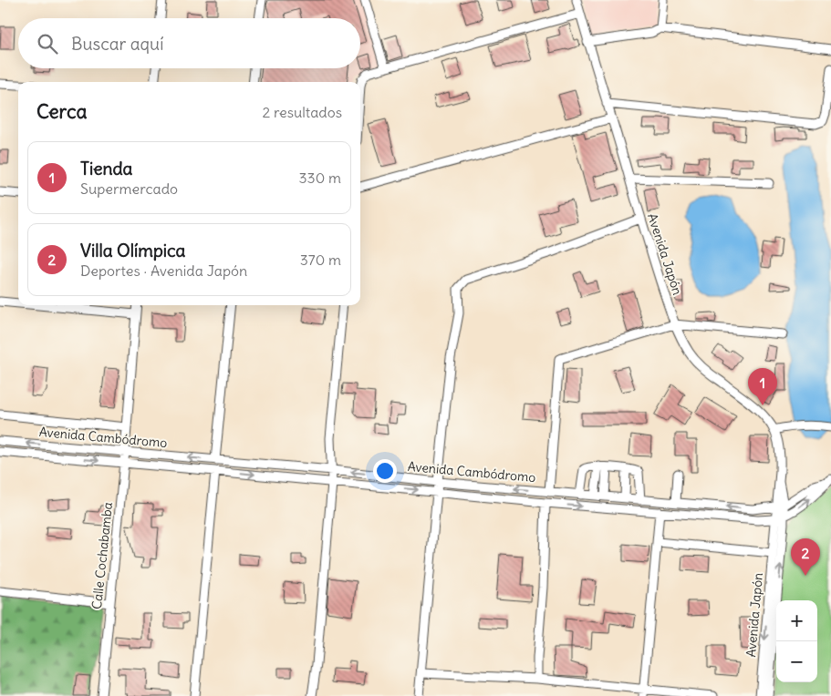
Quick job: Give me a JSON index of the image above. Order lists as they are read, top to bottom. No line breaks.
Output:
{"streets":{"street":["Avenida Japón","Avenida Cambódromo","Calle Cochabamba"]},"crossings":[["Avenida Japón","Avenida Cambódromo"],["Avenida Cambódromo","Calle Cochabamba"]],"page":{"search":"Buscar aquí","heading":["Cerca","2 resultados"],"list":[{"mark":"1","name":"Tienda","note":"Supermercado","value":"330 m"},{"mark":"2","name":"Villa Olímpica","note":"Deportes · Avenida Japón","value":"370 m"}],"pins":["1","2"],"map_buttons":["+","−"]}}
